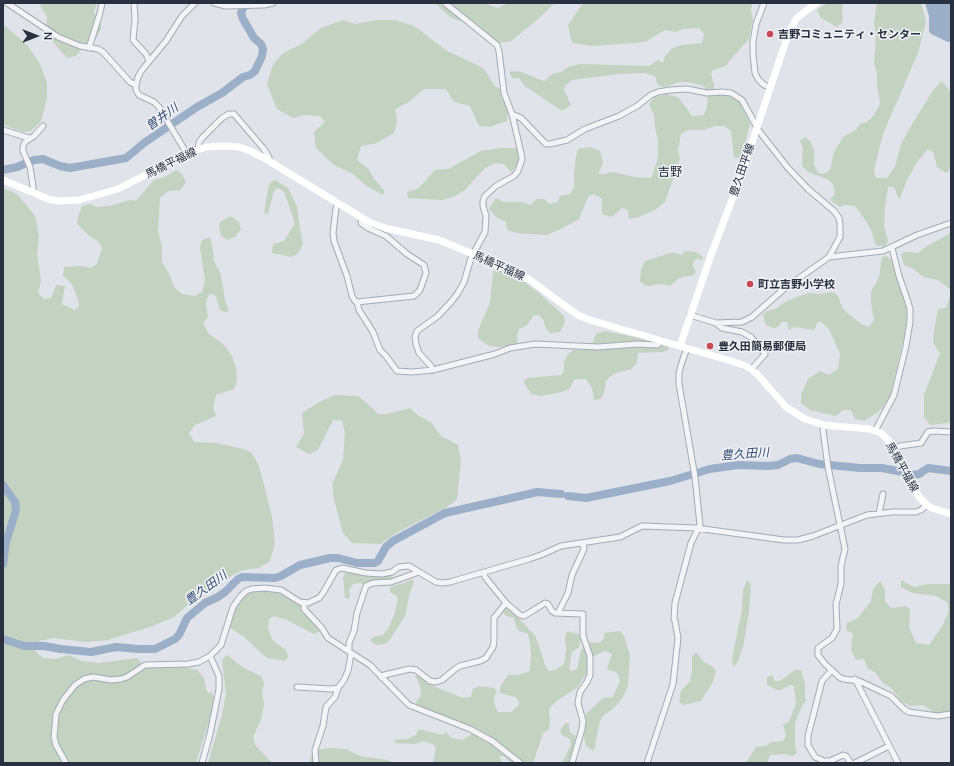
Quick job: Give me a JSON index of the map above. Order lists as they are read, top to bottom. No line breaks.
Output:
{"streets":{"main road":["馬橋平福線","豊久田平線"]},"crossings":[["馬橋平福線","豊久田平線"]],"districts":["吉野"],"water":["曽井川","豊久田川"],"places":["吉野コミュニティ・センター","町立吉野小学校","豊久田簡易郵便局"],"north":"right"}
